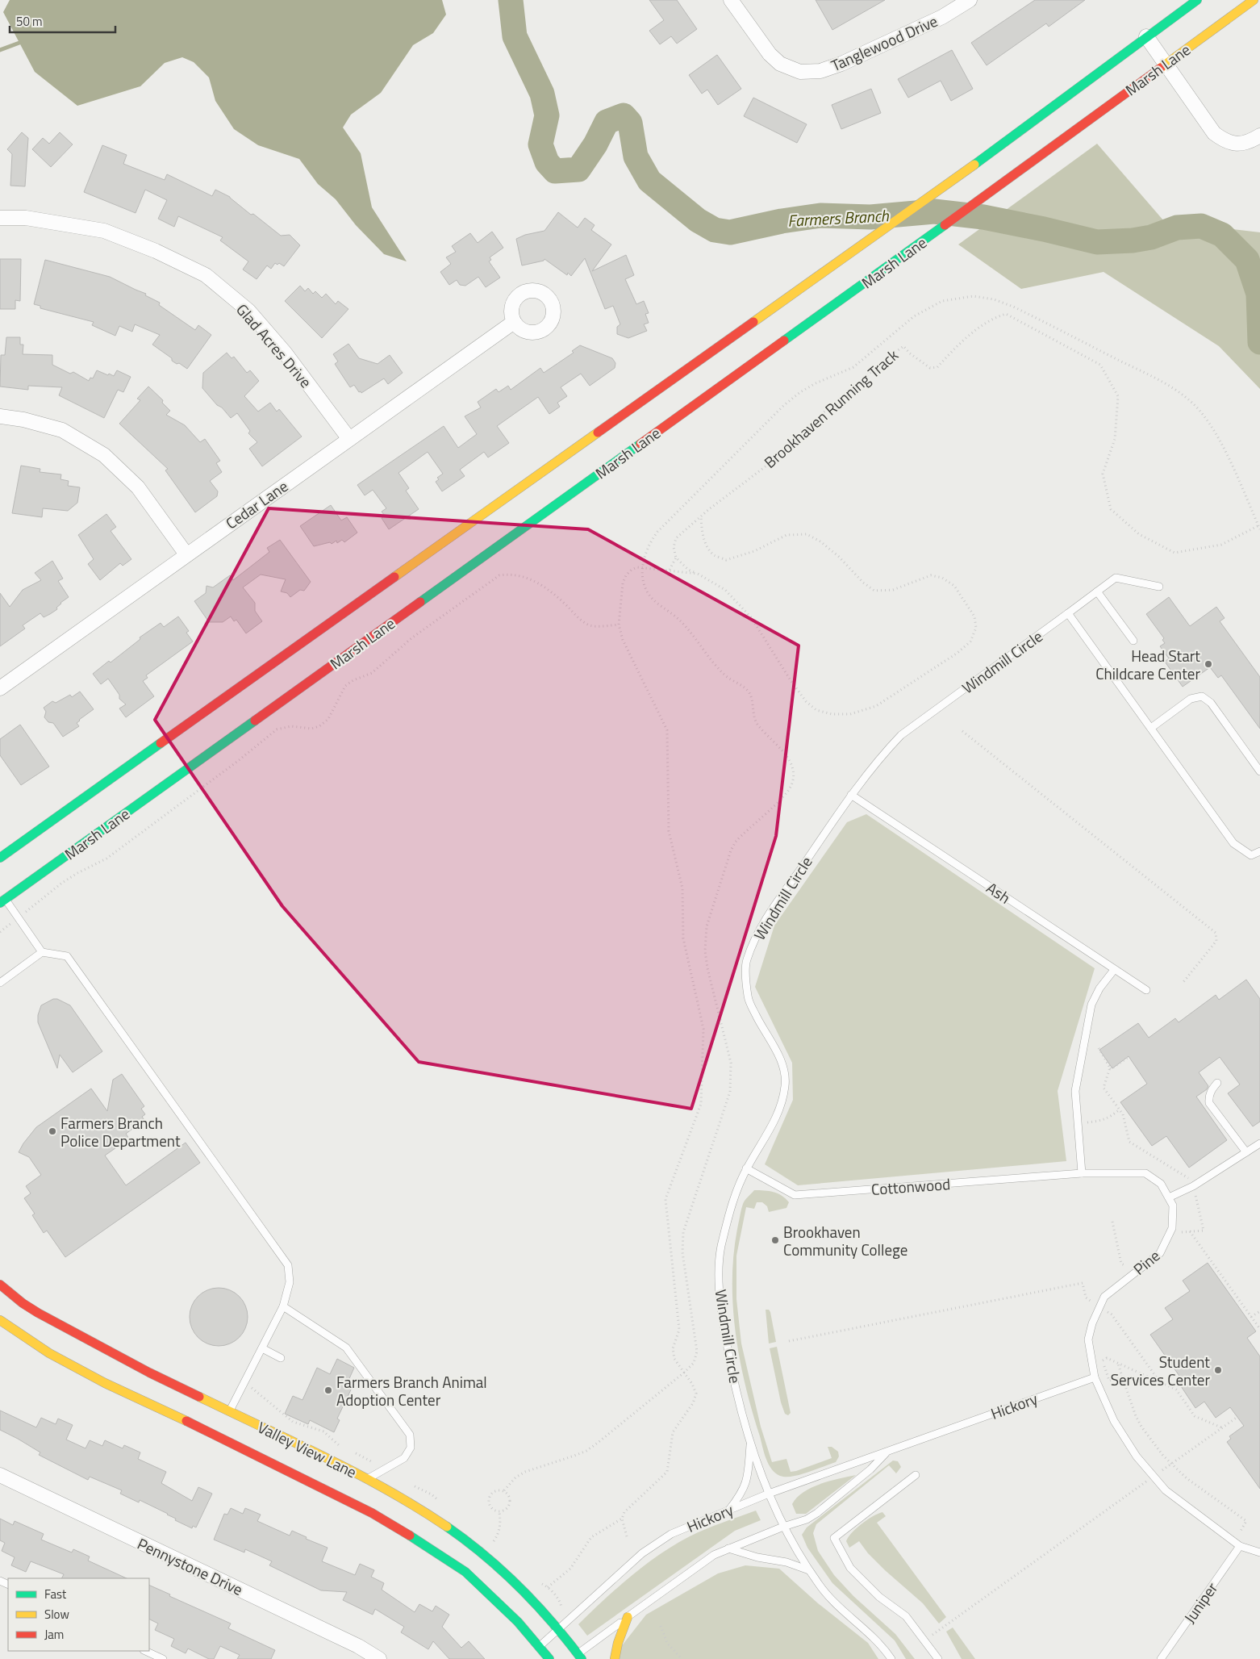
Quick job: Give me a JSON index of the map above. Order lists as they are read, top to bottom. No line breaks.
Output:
{"streets":{"main road":["Marsh Lane","Valley View Lane"],"street":["Tanglewood Drive","Glad Acres Drive","Cedar Lane","Pennystone Drive"],"lane":["Windmill Circle","Ash","Cottonwood","Pine","Hickory","Juniper"],"path":["Brookhaven Running Track"]},"crossings":[["Glad Acres Drive","Cedar Lane"],["Windmill Circle","Ash"],["Windmill Circle","Cottonwood"],["Windmill Circle","Hickory"],["Cottonwood","Pine"],["Pine","Hickory"],["Pine","Juniper"],["Hickory","Valley View Lane"]],"water":["Farmers Branch"],"places":["Head Start Childcare Center","Farmers Branch Police Department","Brookhaven Community College","Student Services Center","Farmers Branch Animal Adoption Center"],"legend":["Fast","Slow","Jam"],"scale_bar":"50 m"}
